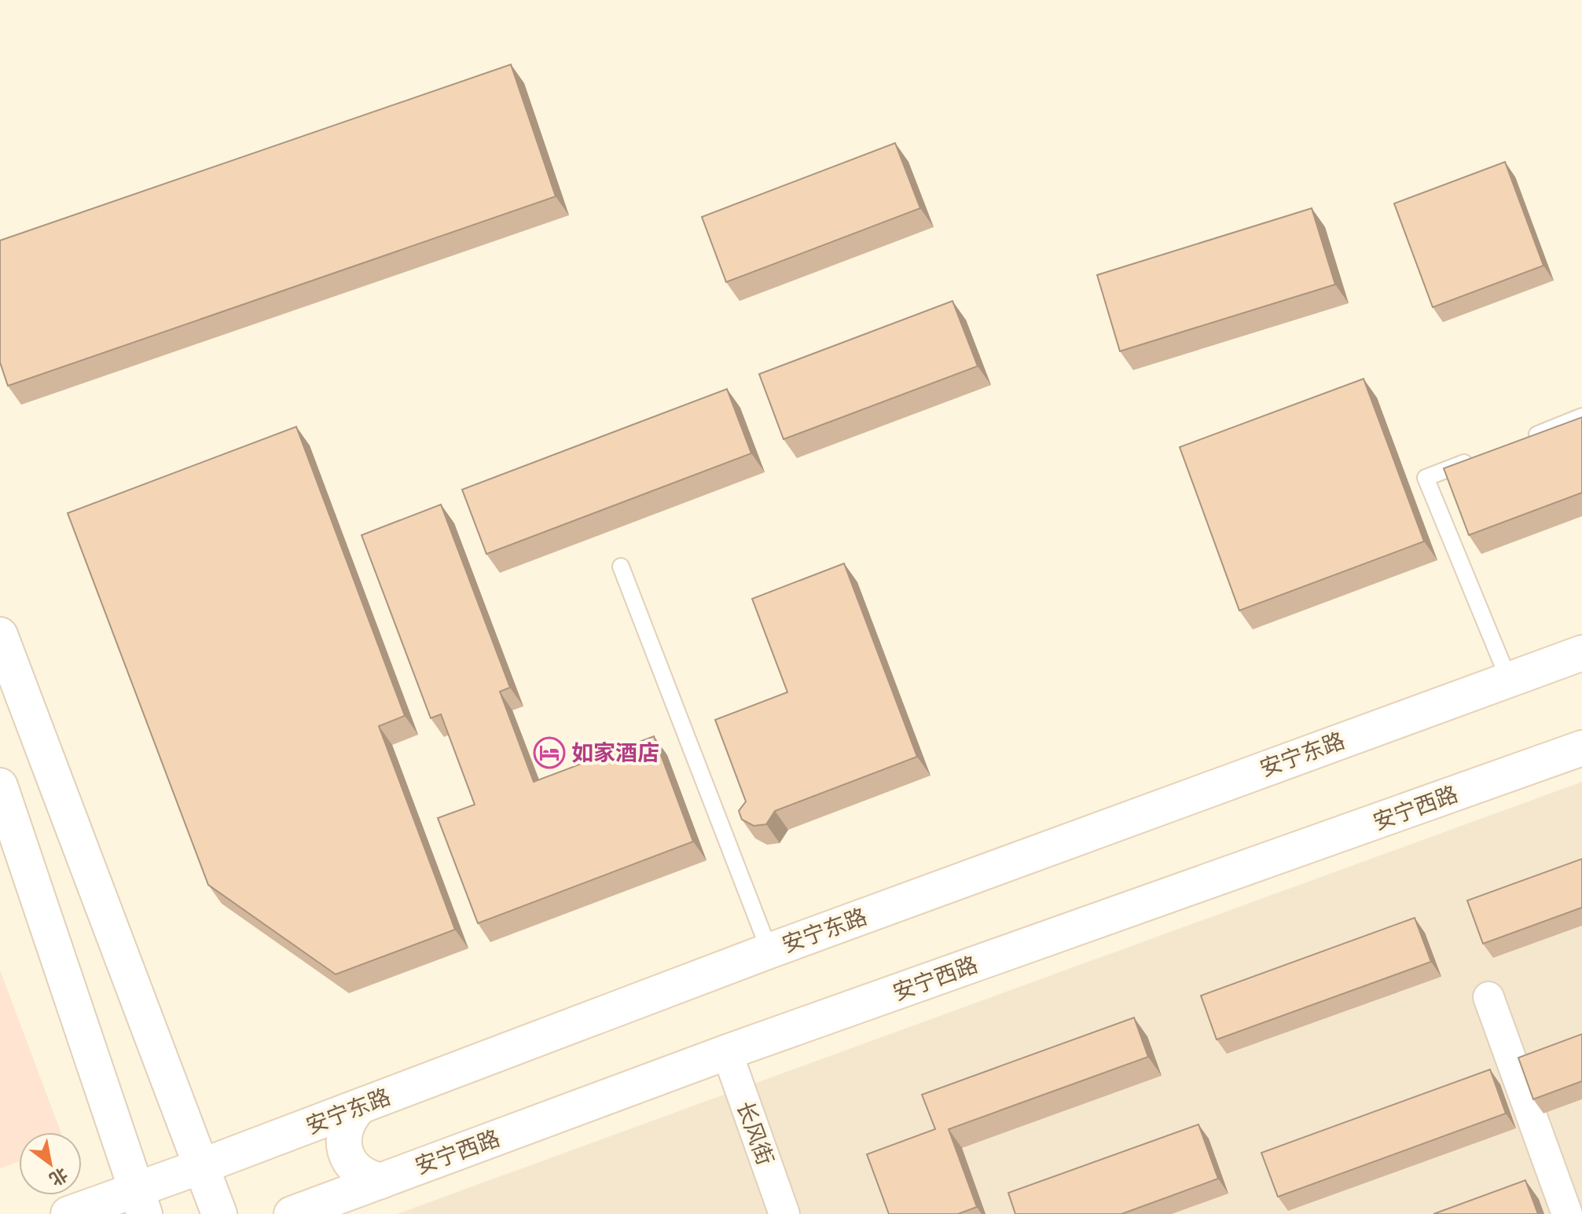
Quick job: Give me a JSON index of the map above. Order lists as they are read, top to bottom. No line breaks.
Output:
{"streets":{"main road":["安宁东路","安宁西路"],"street":["长风街"]},"crossings":[["安宁西路","长风街"]],"places":{"hotel":["如家酒店"]},"north":"bottom right"}
